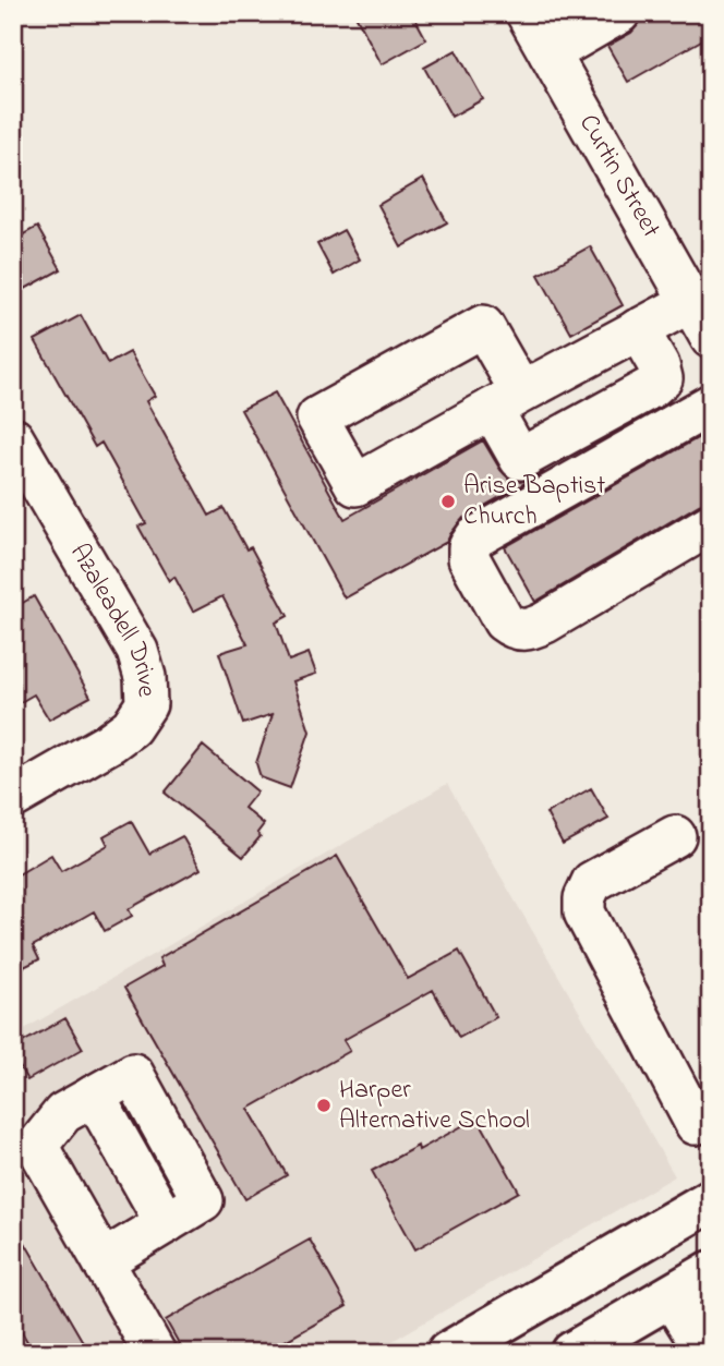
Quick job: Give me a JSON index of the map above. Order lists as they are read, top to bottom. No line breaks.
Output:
{"streets":{"street":["Curtin Street","Azaleadell Drive"]},"places":["Arise Baptist Church","Harper Alternative School"]}
